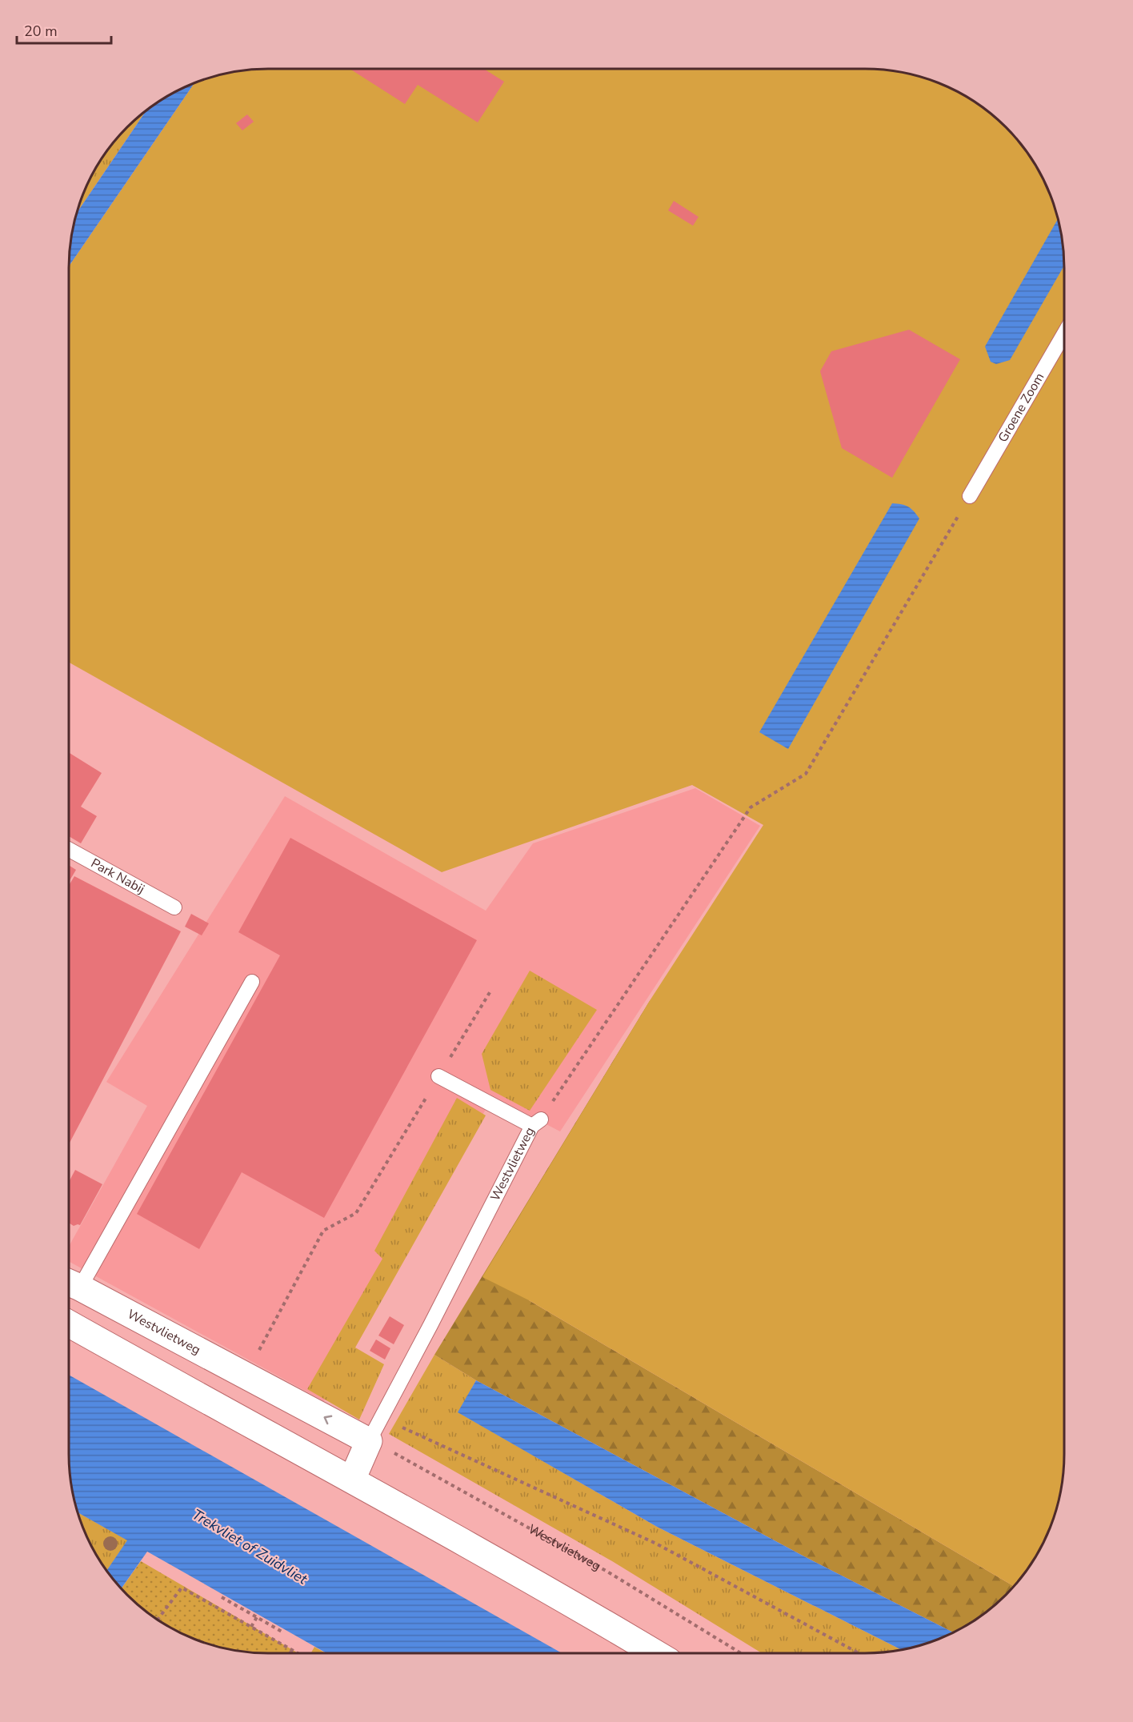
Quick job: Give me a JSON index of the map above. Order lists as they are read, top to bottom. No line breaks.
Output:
{"streets":{"street":["Westvlietweg"],"lane":["Groene Zoom","Park Nabij"]},"water":["Trekvliet of Zuidvliet"],"scale_bar":"20 m"}
